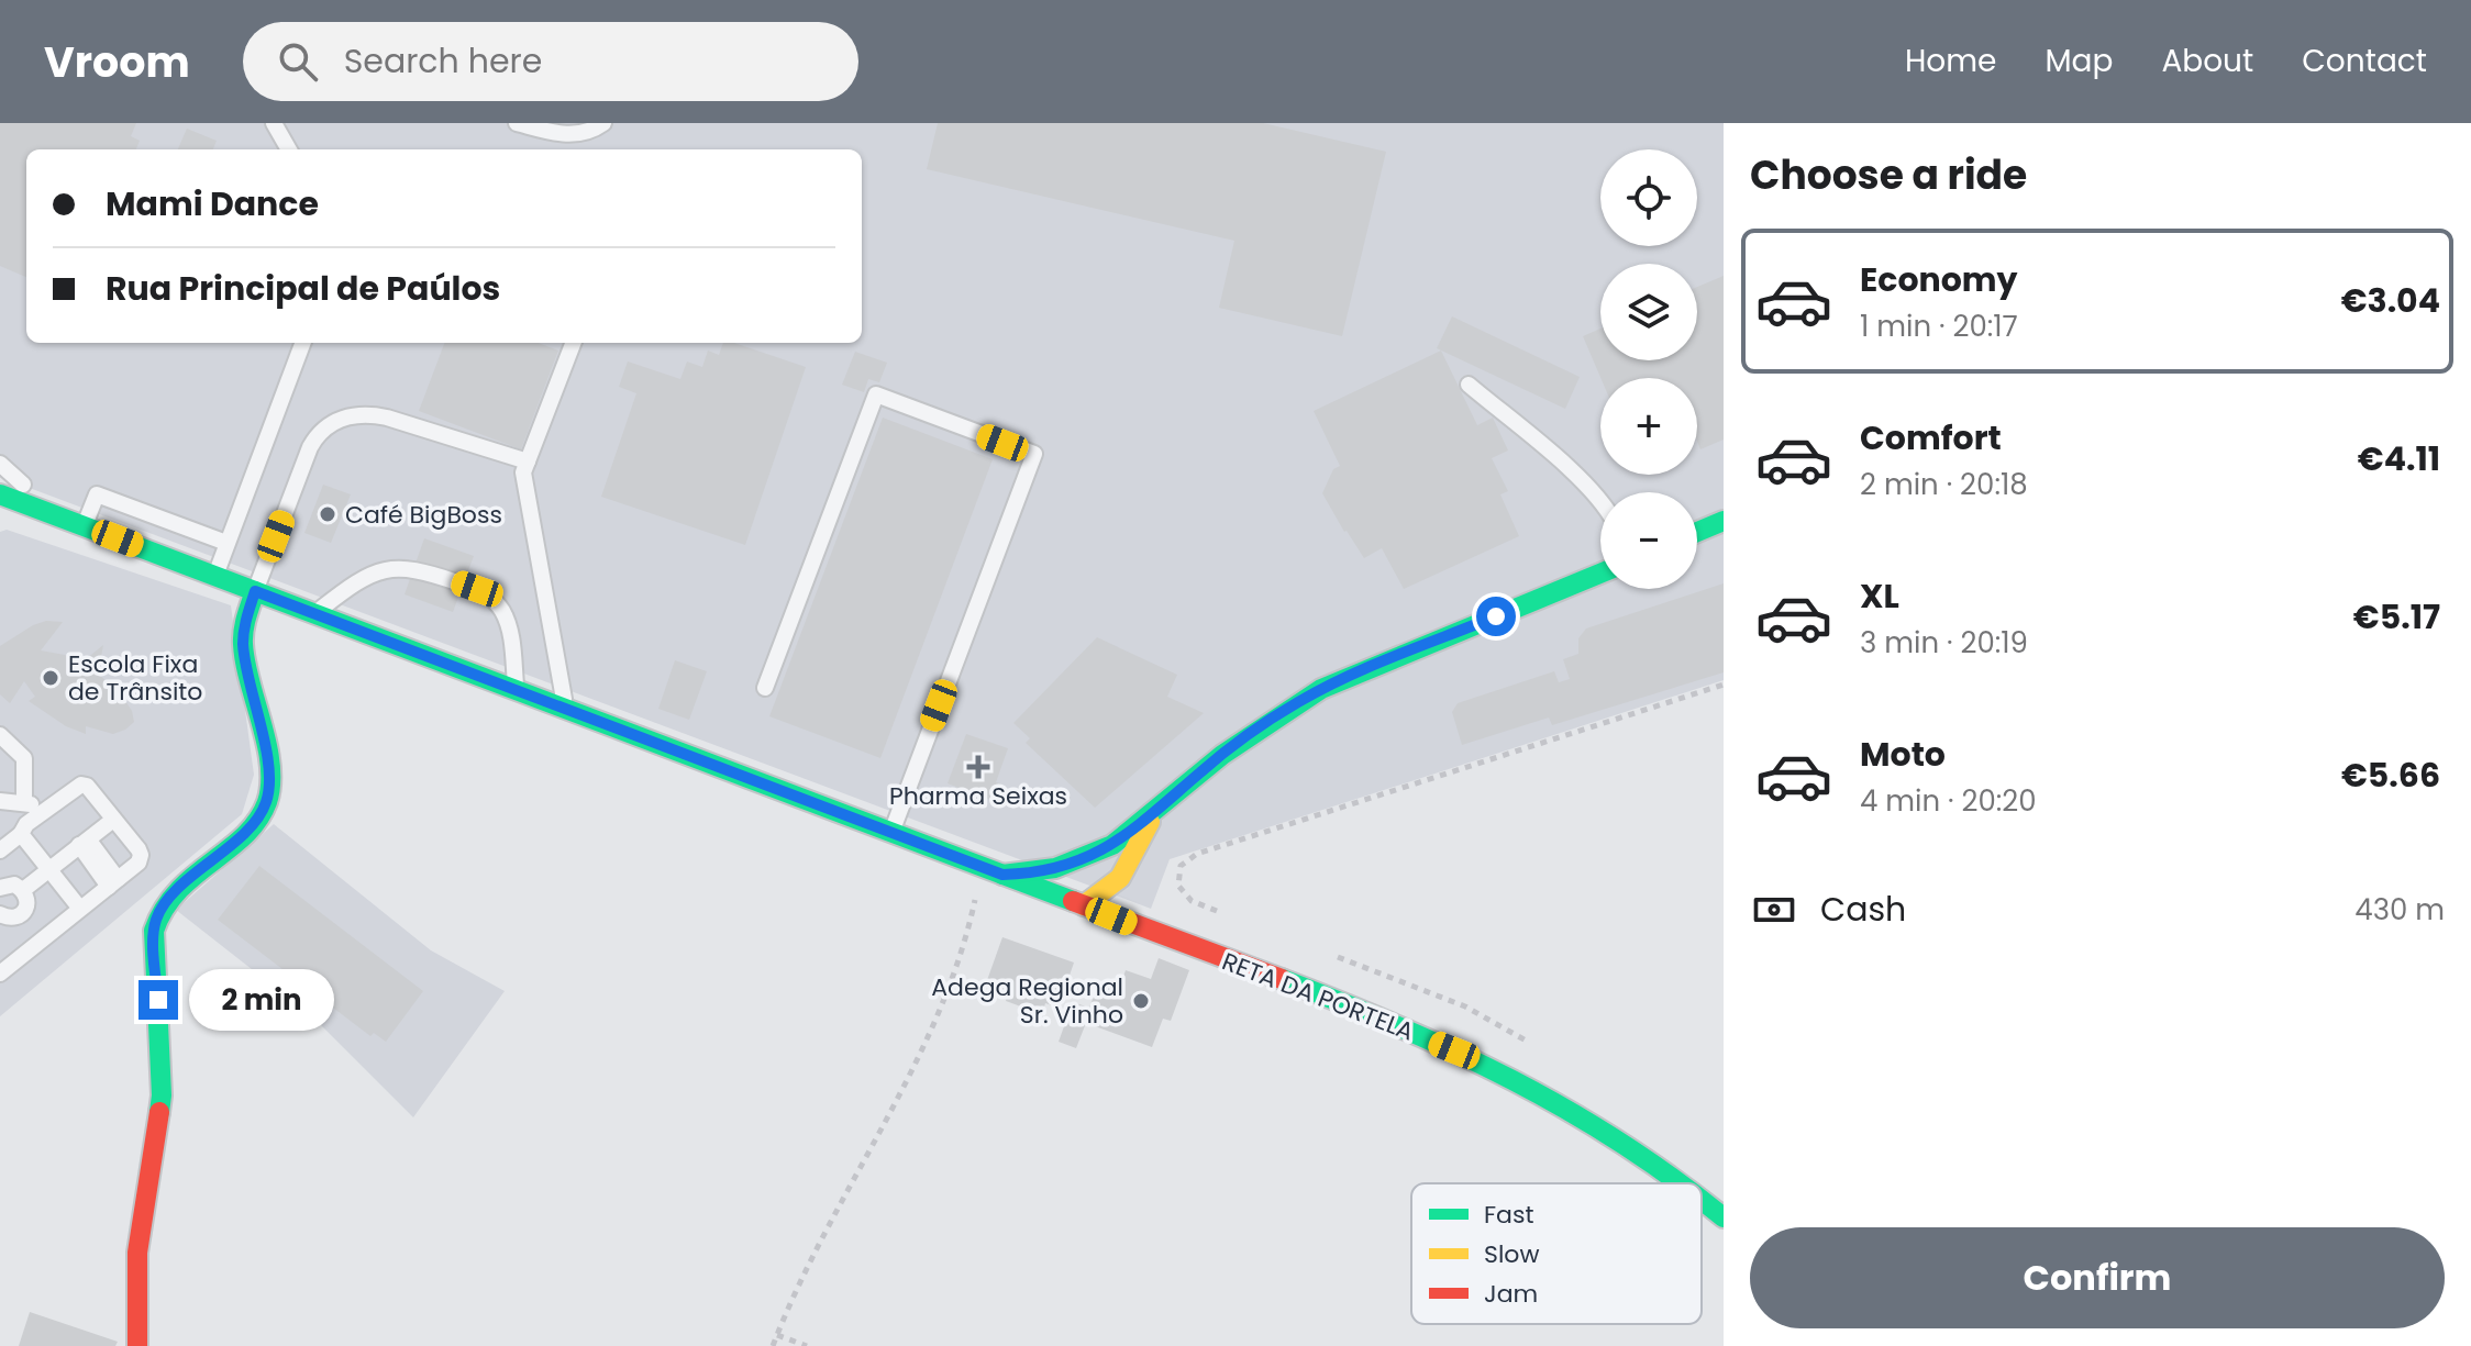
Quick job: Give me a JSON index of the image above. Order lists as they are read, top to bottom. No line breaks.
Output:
{"streets":{"main road":["RETA DA PORTELA"]},"places":{"other":["Café BigBoss","Escola Fixa de Trânsito","Adega Regional Sr. Vinho"],"health":["Pharma Seixas"]},"legend":["Fast","Slow","Jam"],"page":{"header":"Vroom","search":"Search here","nav":["Home","Map","About","Contact"],"heading":"Choose a ride","map_buttons":["+","−"],"banner":["Mami Dance","Rua Principal de Paúlos"],"list":[{"name":"Economy","note":"1 min · 20:17","value":"€3.04"},{"name":"Comfort","note":"2 min · 20:18","value":"€4.11"},{"name":"XL","note":"3 min · 20:19","value":"€5.17"},{"name":"Moto","note":"4 min · 20:20","value":"€5.66"}],"pay":["Cash","430 m"],"bubble":"2 min","buttons":"Confirm"}}
